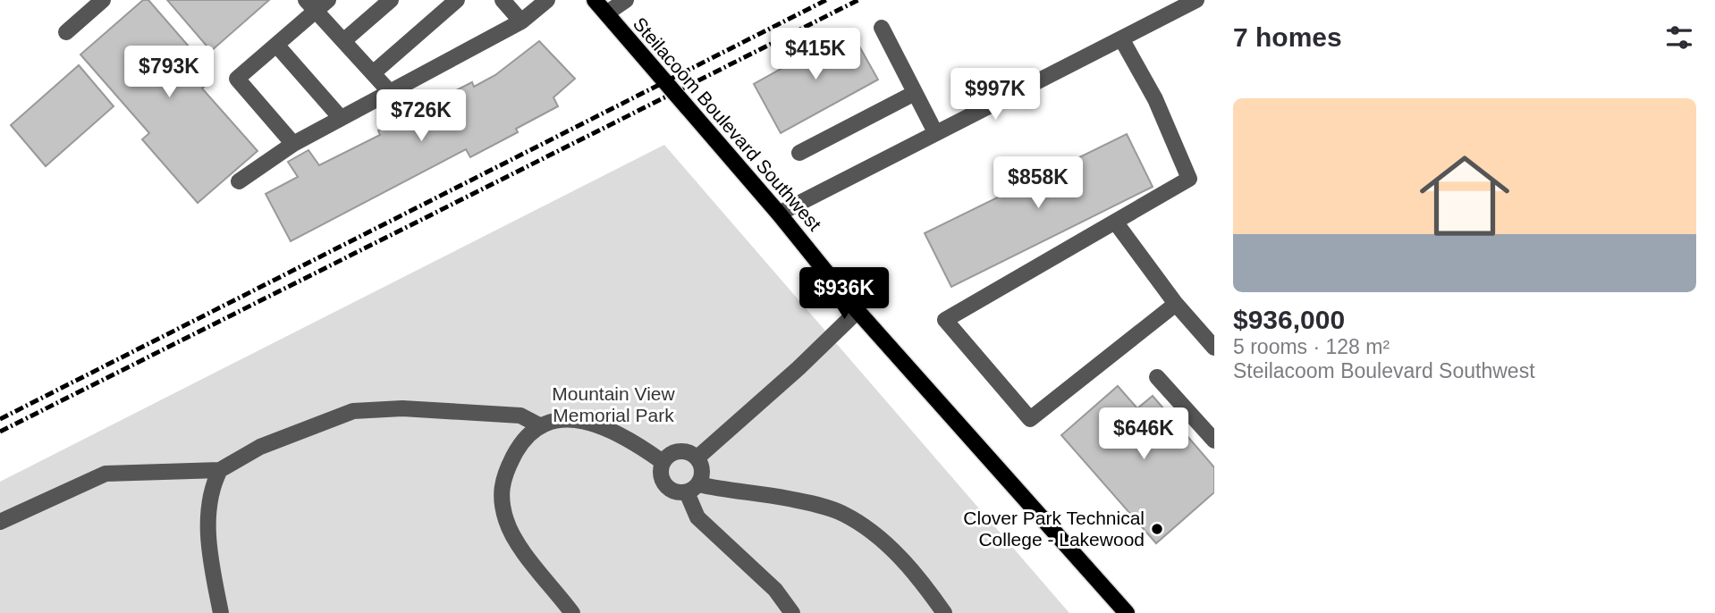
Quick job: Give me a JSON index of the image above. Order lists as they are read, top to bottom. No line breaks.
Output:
{"streets":{"main road":["Steilacoom Boulevard Southwest"]},"parks":["Mountain View Memorial Park"],"places":["Clover Park Technical College - Lakewood"],"page":{"heading":"7 homes","price":["$415K","$793K","$997K","$726K","$858K","$936K","$646K"],"list":[{"name":"$936,000","note":"5 rooms · 128 m² · Steilacoom Boulevard Southwest"}]}}
